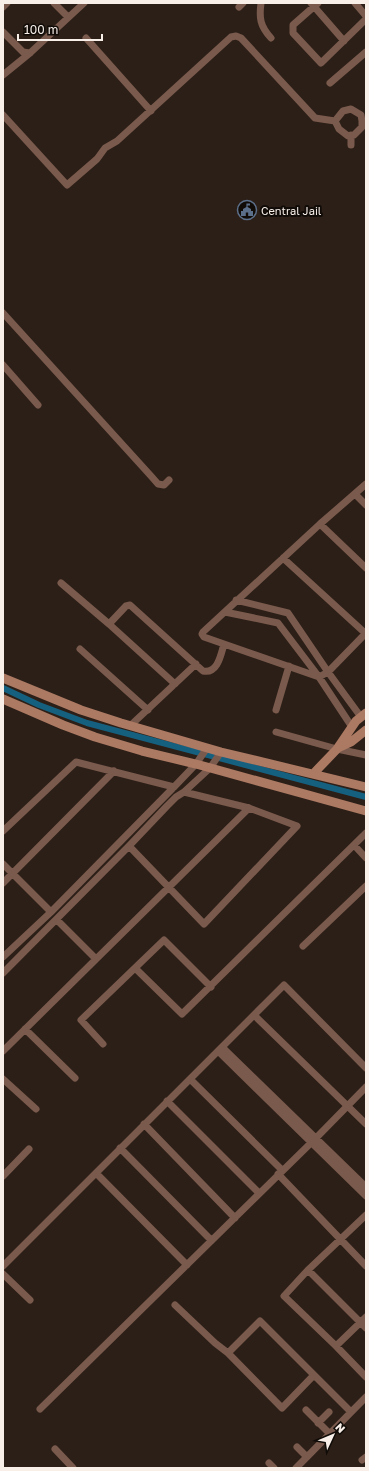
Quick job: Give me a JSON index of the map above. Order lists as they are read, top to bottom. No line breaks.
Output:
{"places":{"public building":["Central Jail"]},"scale_bar":"100 m","north":"top right"}
